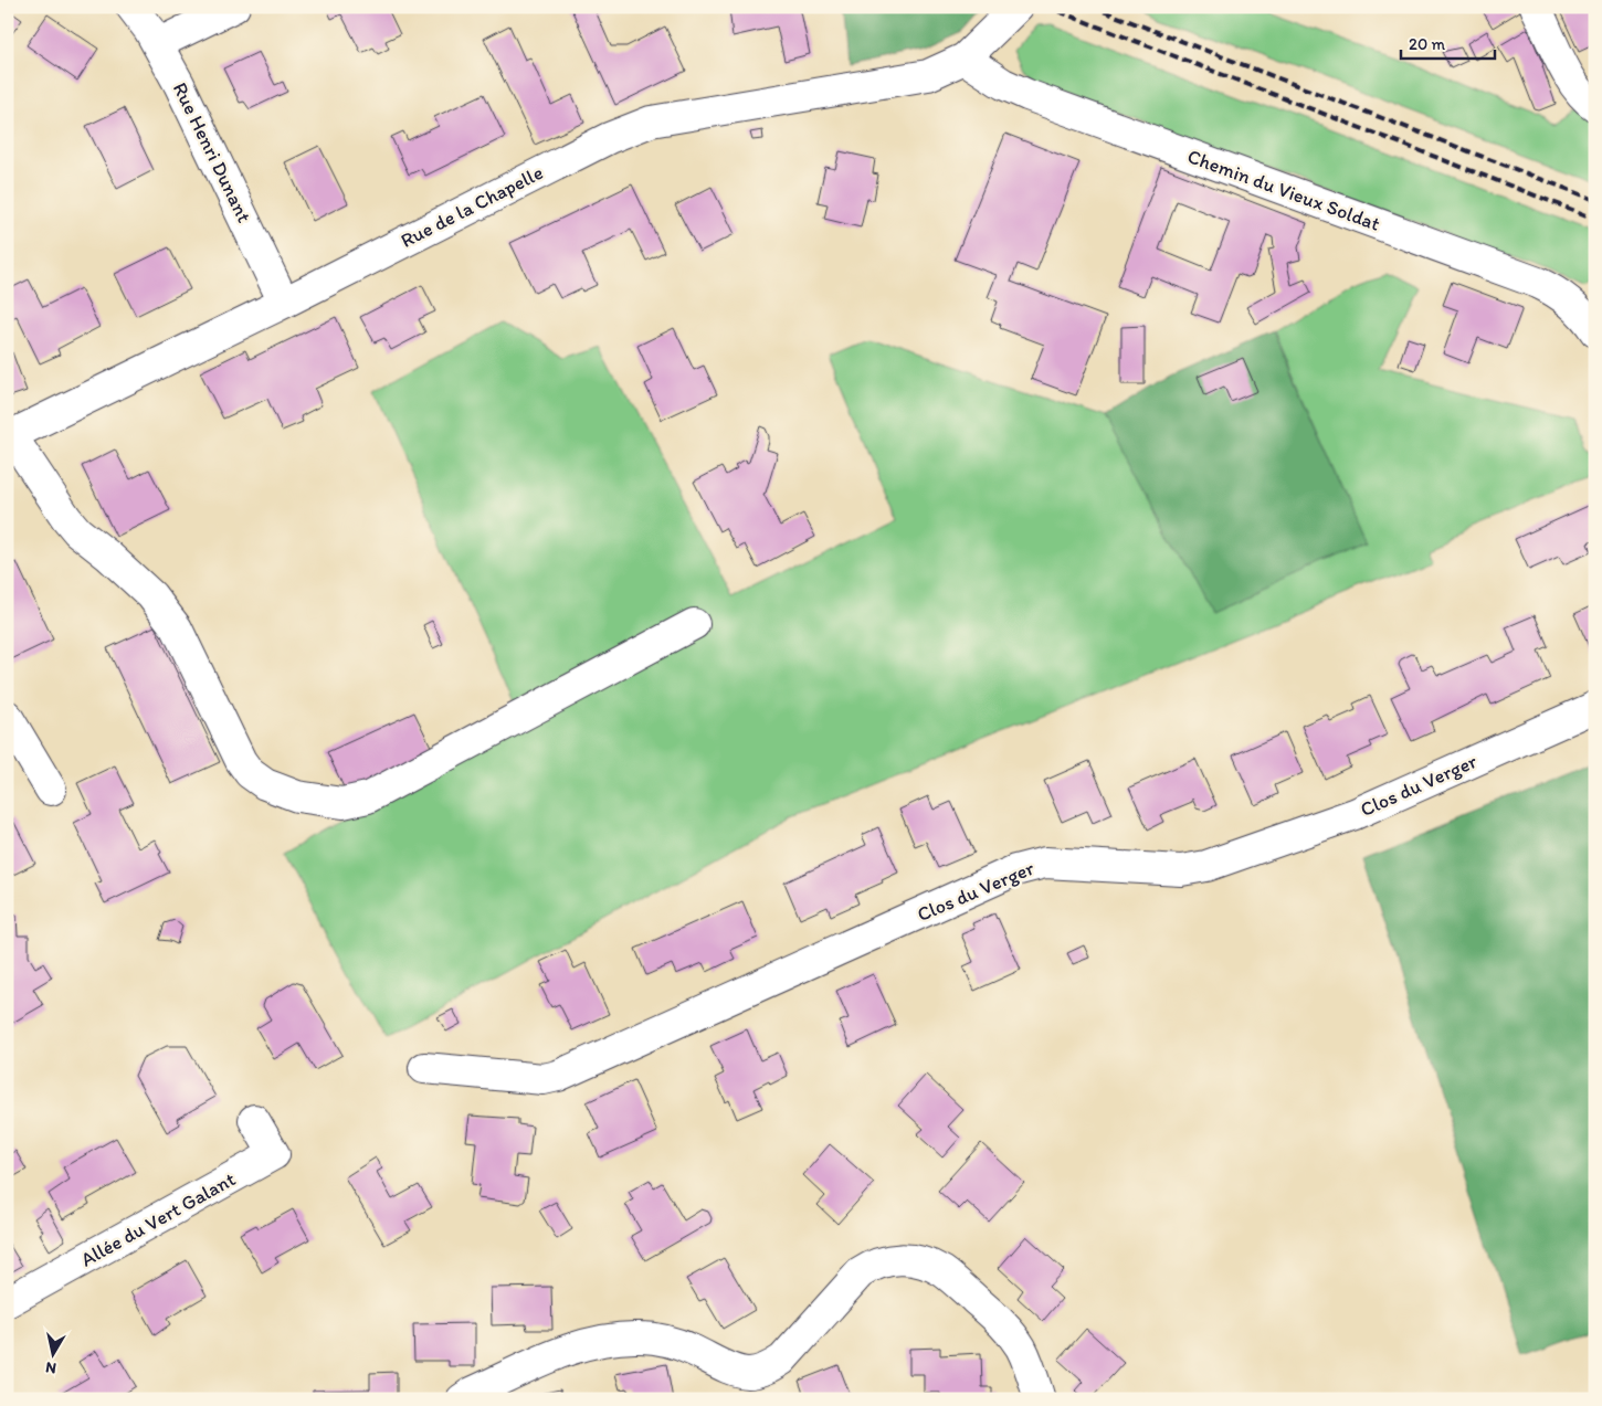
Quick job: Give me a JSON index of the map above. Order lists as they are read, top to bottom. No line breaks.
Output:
{"streets":{"street":["Rue Henri Dunant","Chemin du Vieux Soldat","Rue de la Chapelle","Clos du Verger","Allée du Vert Galant"]},"crossings":[["Rue Henri Dunant","Rue de la Chapelle"],["Chemin du Vieux Soldat","Rue de la Chapelle"]],"scale_bar":"20 m","north":"bottom"}
